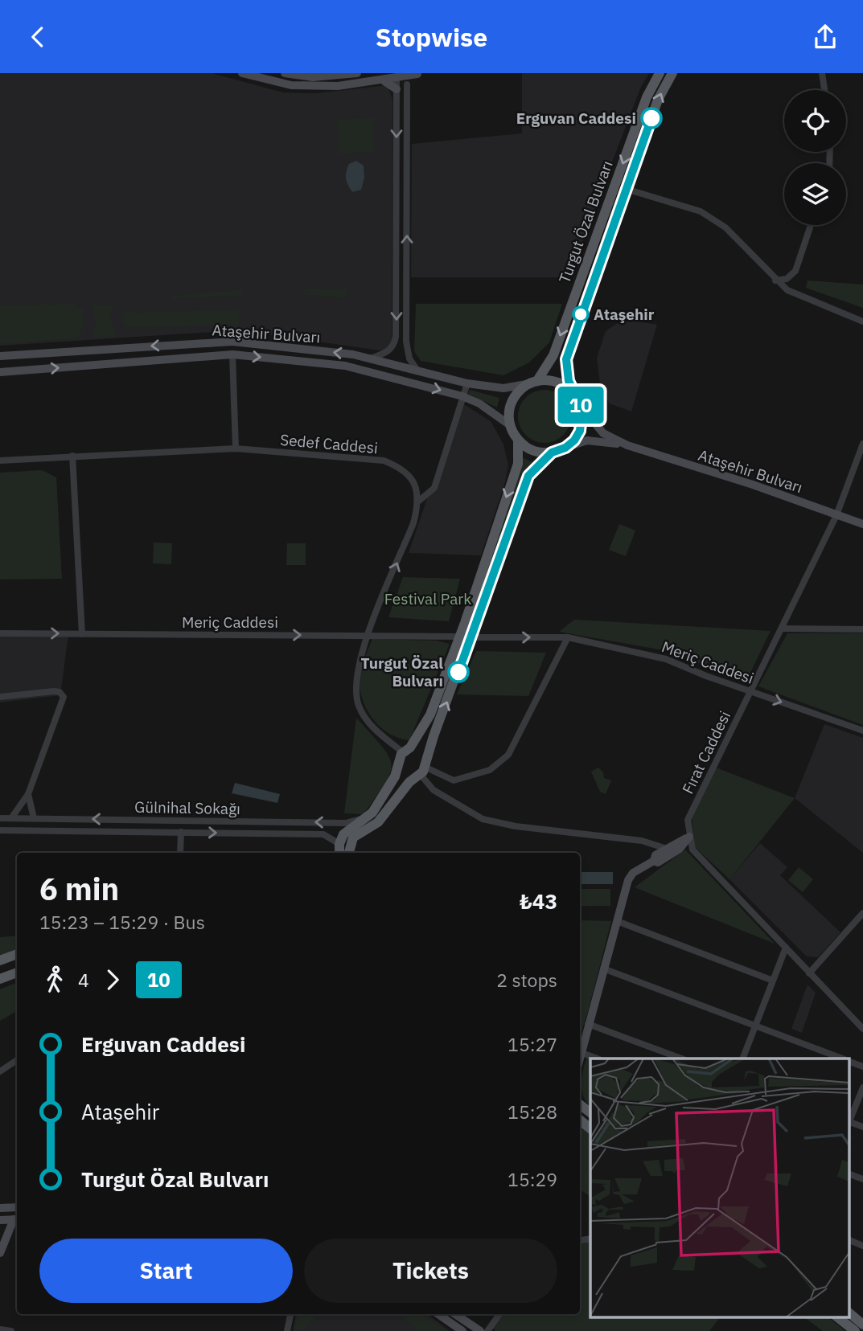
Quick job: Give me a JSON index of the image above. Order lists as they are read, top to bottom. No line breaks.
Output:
{"streets":{"main road":["Turgut Özal Bulvarı","Ataşehir Bulvarı"],"street":["Sedef Caddesi","Meriç Caddesi","Fırat Caddesi","Gülnihal Sokağı"]},"crossings":[["Turgut Özal Bulvarı","Ataşehir Bulvarı"],["Ataşehir Bulvarı","Fırat Caddesi"],["Meriç Caddesi","Fırat Caddesi"]],"one_way":["Meriç Caddesi"],"parks":["Festival Park"],"places":["Erguvan Caddesi","Ataşehir","Turgut Özal Bulvarı"],"lines":["bus line 10"],"page":{"header":"Stopwise","on_map":"10","heading":["6 min","15:23 – 15:29 · Bus","₺43"],"legs":["4","10","2 stops"],"list":[{"name":"Erguvan Caddesi","value":"15:27"},{"name":"Ataşehir","value":"15:28"},{"name":"Turgut Özal Bulvarı","value":"15:29"}],"buttons":["Start","Tickets"]}}
